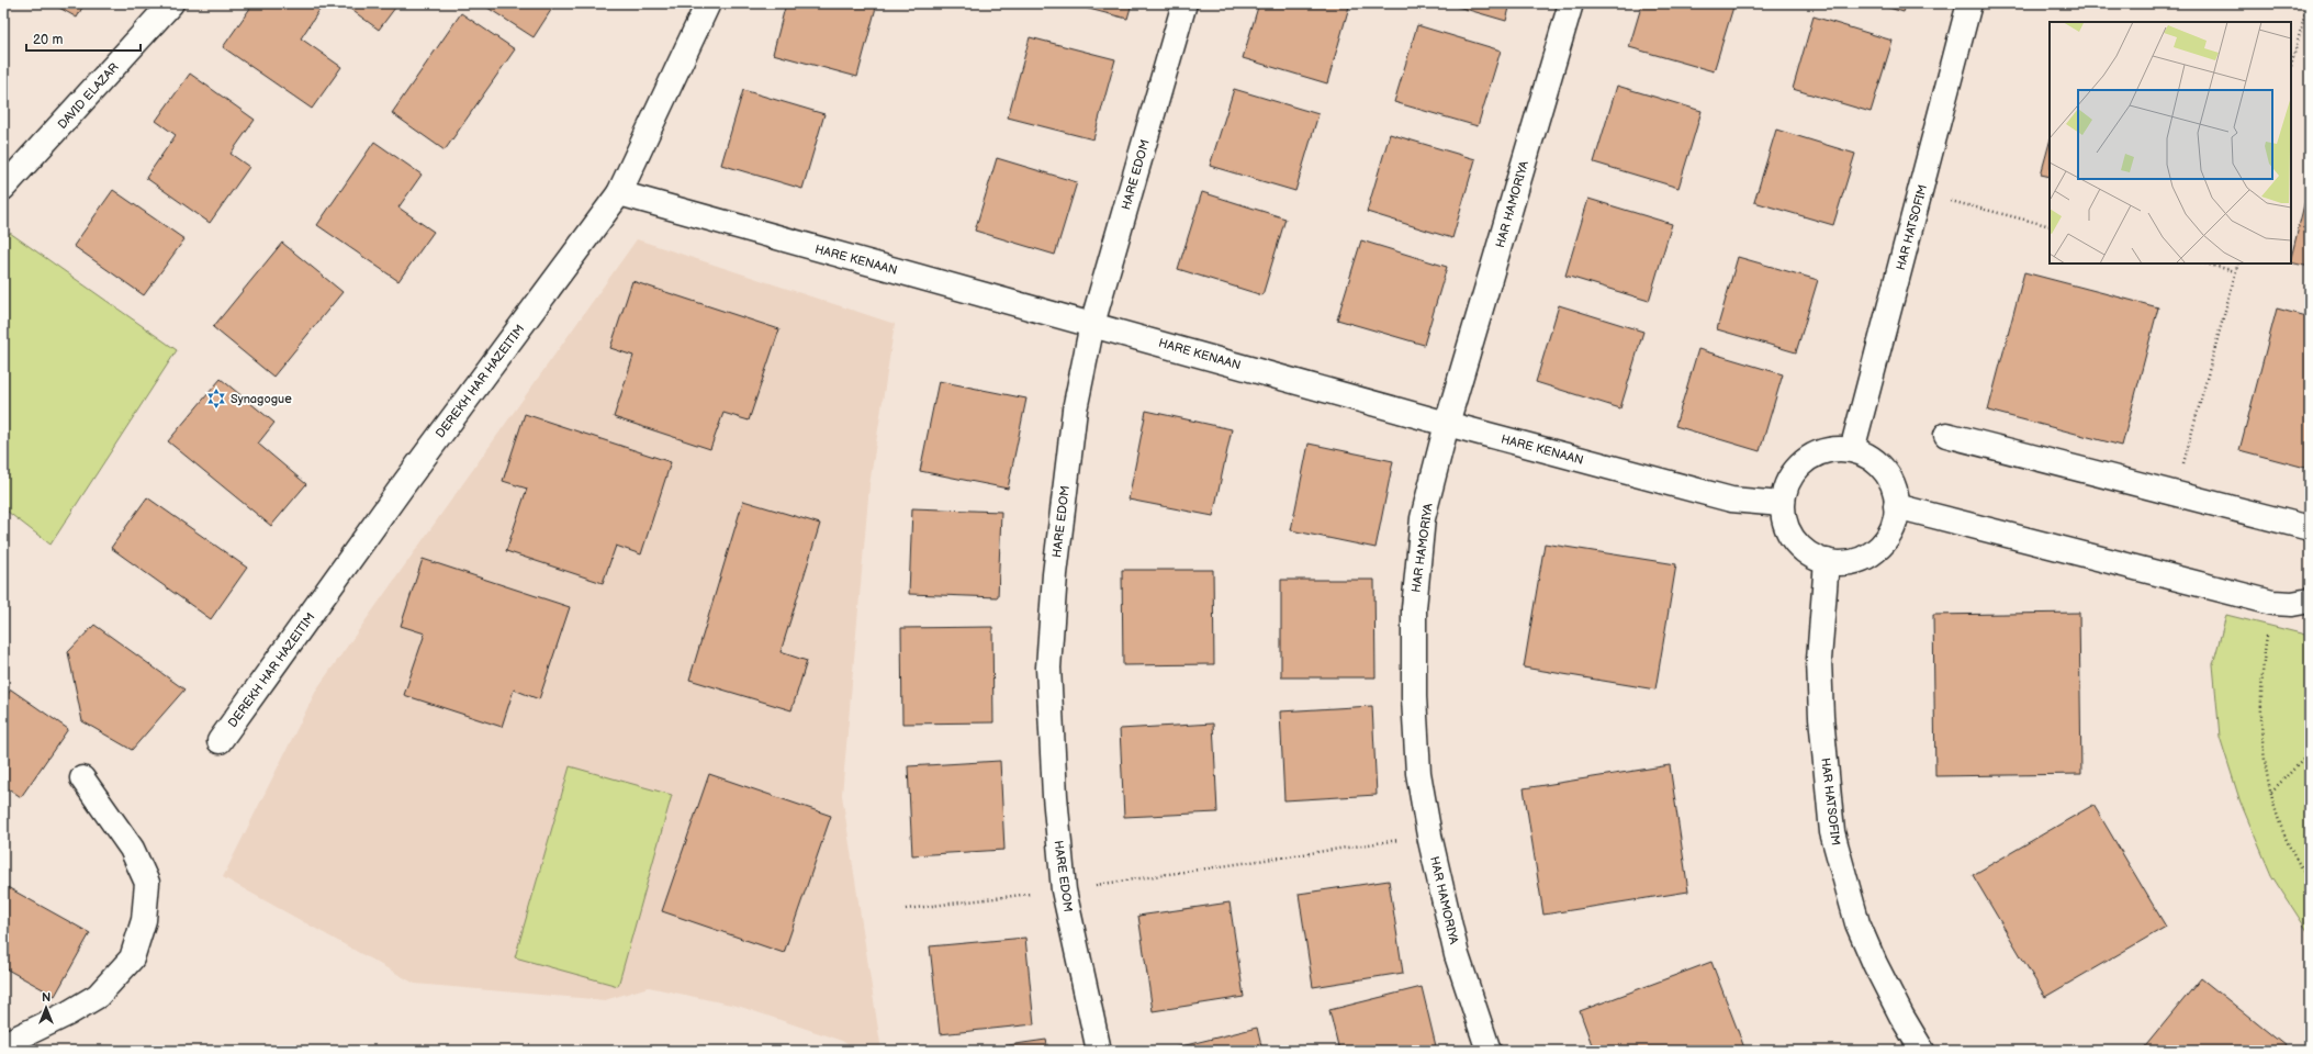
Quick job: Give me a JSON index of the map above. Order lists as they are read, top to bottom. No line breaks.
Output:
{"streets":{"street":["DAVID ELAZAR","HARE EDOM","HAR HAMORIYA","HAR HATSOFIM","HARE KENAAN","DEREKH HAR HAZEITIM"]},"crossings":[["HARE EDOM","HARE KENAAN"],["HAR HAMORIYA","HARE KENAAN"],["HAR HATSOFIM","HARE KENAAN"],["HARE KENAAN","DEREKH HAR HAZEITIM"]],"places":{"synagogue":["Synagogue"]},"scale_bar":"20 m","north":"top"}
